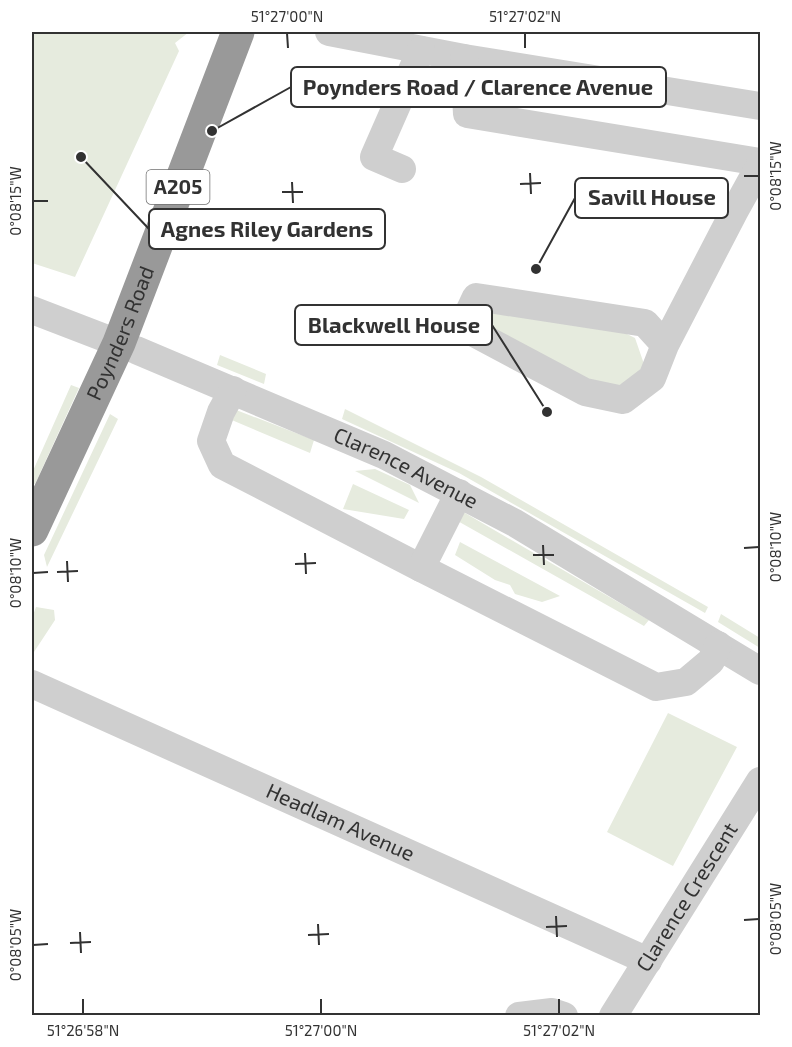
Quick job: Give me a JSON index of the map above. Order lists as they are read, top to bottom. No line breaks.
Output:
{"streets":{"highway":["A205","Poynders Road"],"street":["Clarence Avenue","Headlam Avenue","Clarence Crescent"]},"crossings":[["Poynders Road","Clarence Avenue"],["Headlam Avenue","Clarence Crescent"]],"places":["Poynders Road / Clarence Avenue","Agnes Riley Gardens","Savill House","Blackwell House"],"coordinates":["51°27'00\"N","51°27'02\"N","0°08'15\"W","0°08'10\"W","0°08'05\"W","51°26'58\"N"]}
